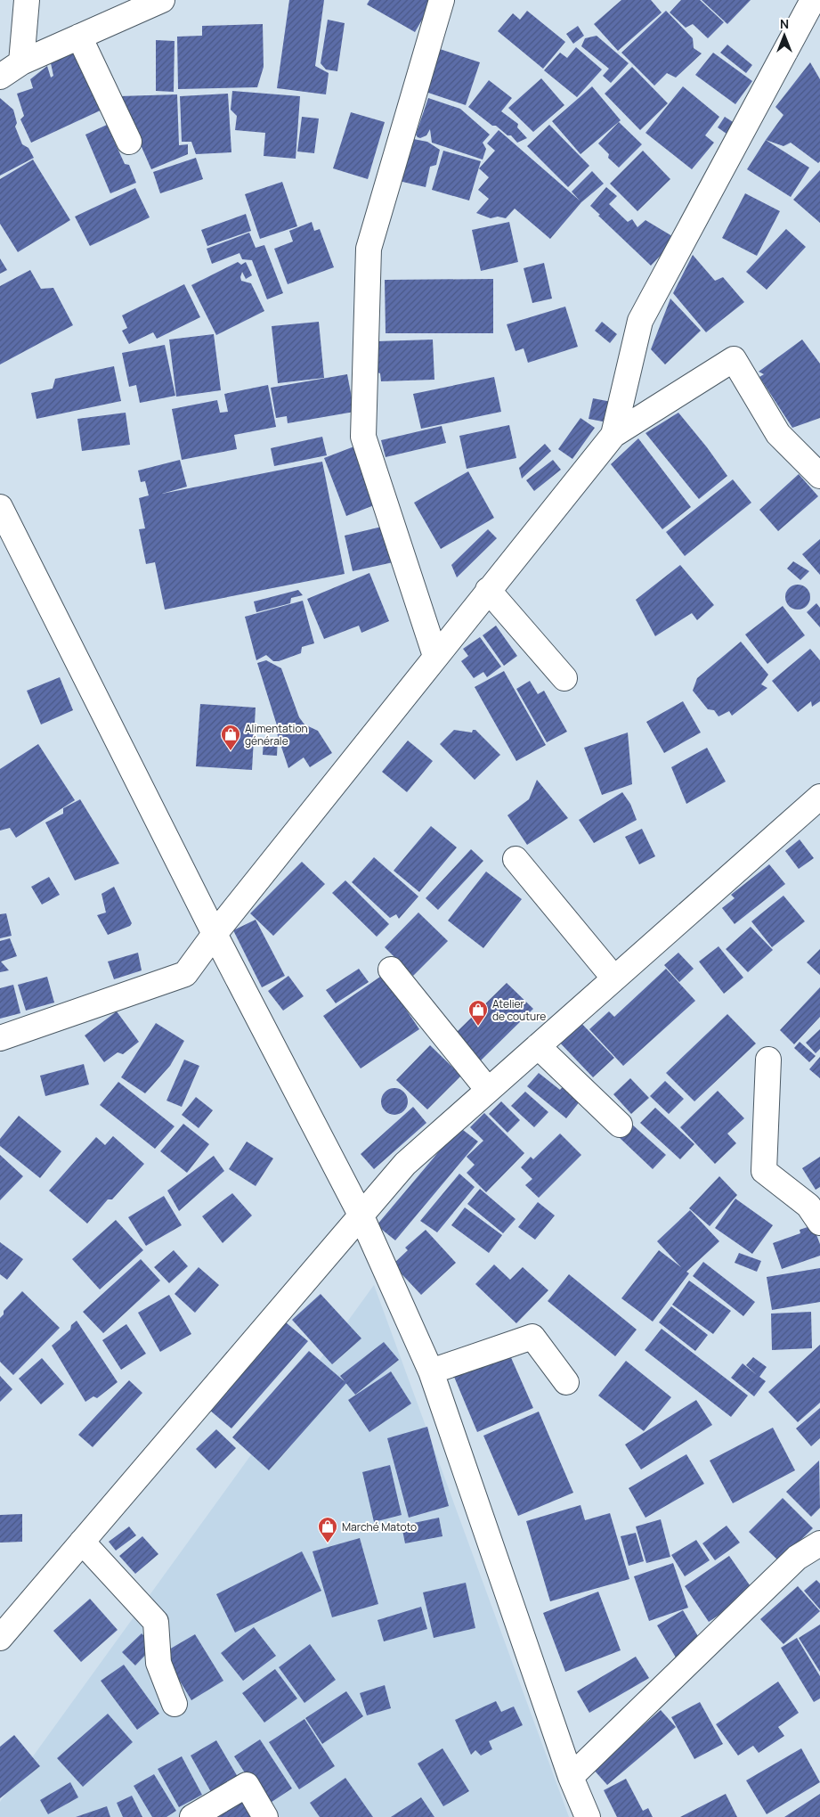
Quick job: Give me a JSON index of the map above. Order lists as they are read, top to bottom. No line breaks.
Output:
{"places":{"shop":["Alimentation générale","Atelier de couture","Marché Matoto"]},"north":"top"}
